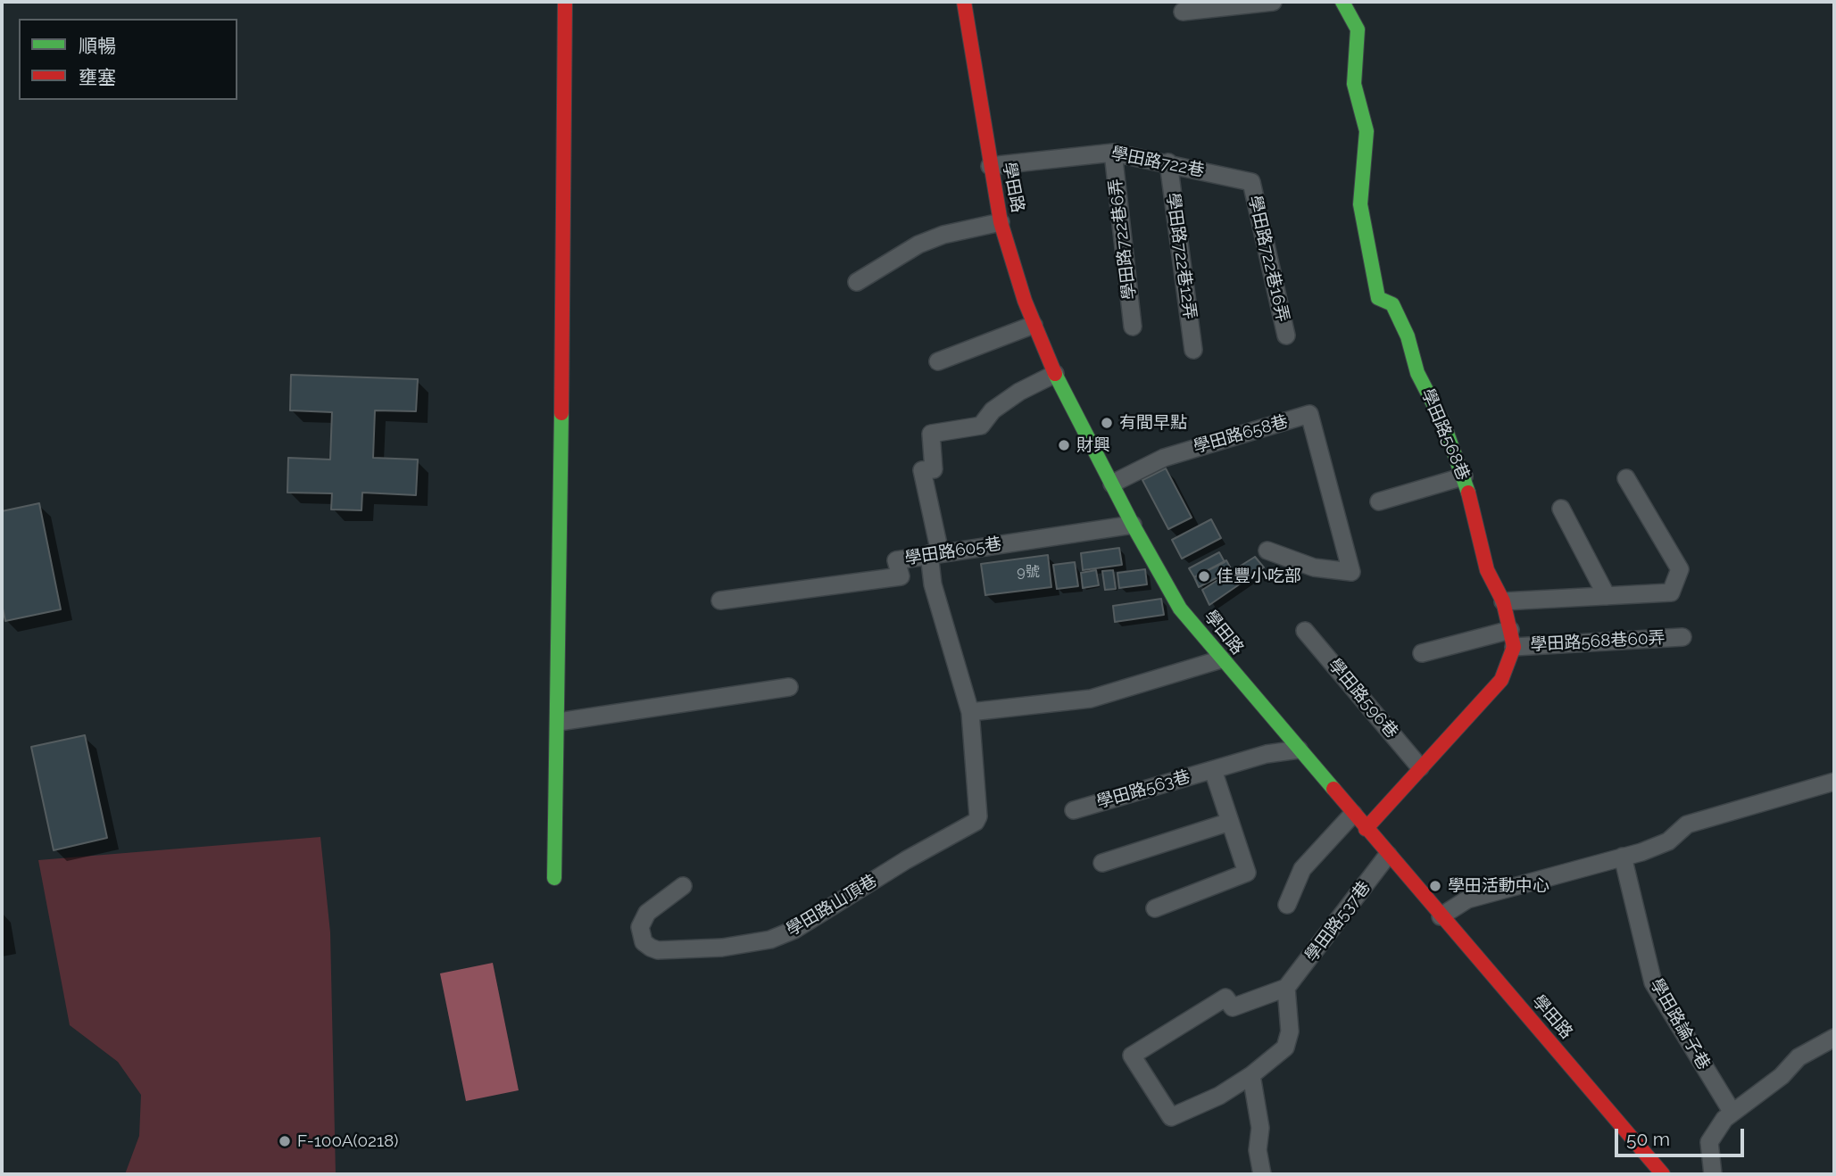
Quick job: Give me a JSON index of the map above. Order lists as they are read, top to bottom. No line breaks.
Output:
{"streets":{"street":["學田路722巷","學田路","學田路722巷6弄","學田路722巷12弄","學田路722巷16弄","學田路658巷","學田路568巷","學田路605巷","學田路568巷60弄","學田路596巷","學田路563巷","學田路山頂巷","學田路537巷","學田路論子巷"]},"crossings":[["學田路722巷","學田路"],["學田路722巷","學田路722巷6弄"],["學田路722巷","學田路722巷12弄"],["學田路722巷","學田路722巷16弄"],["學田路","學田路658巷"],["學田路","學田路605巷"],["學田路","學田路563巷"],["學田路","學田路山頂巷"],["學田路","學田路537巷"],["學田路568巷","學田路568巷60弄"],["學田路605巷","學田路山頂巷"]],"places":["有間早點","財興","佳豐小吃部","學田活動中心","F-100A(0218)"],"house_numbers":["9號"],"legend":["順暢","壅塞"],"scale_bar":"50 m"}
